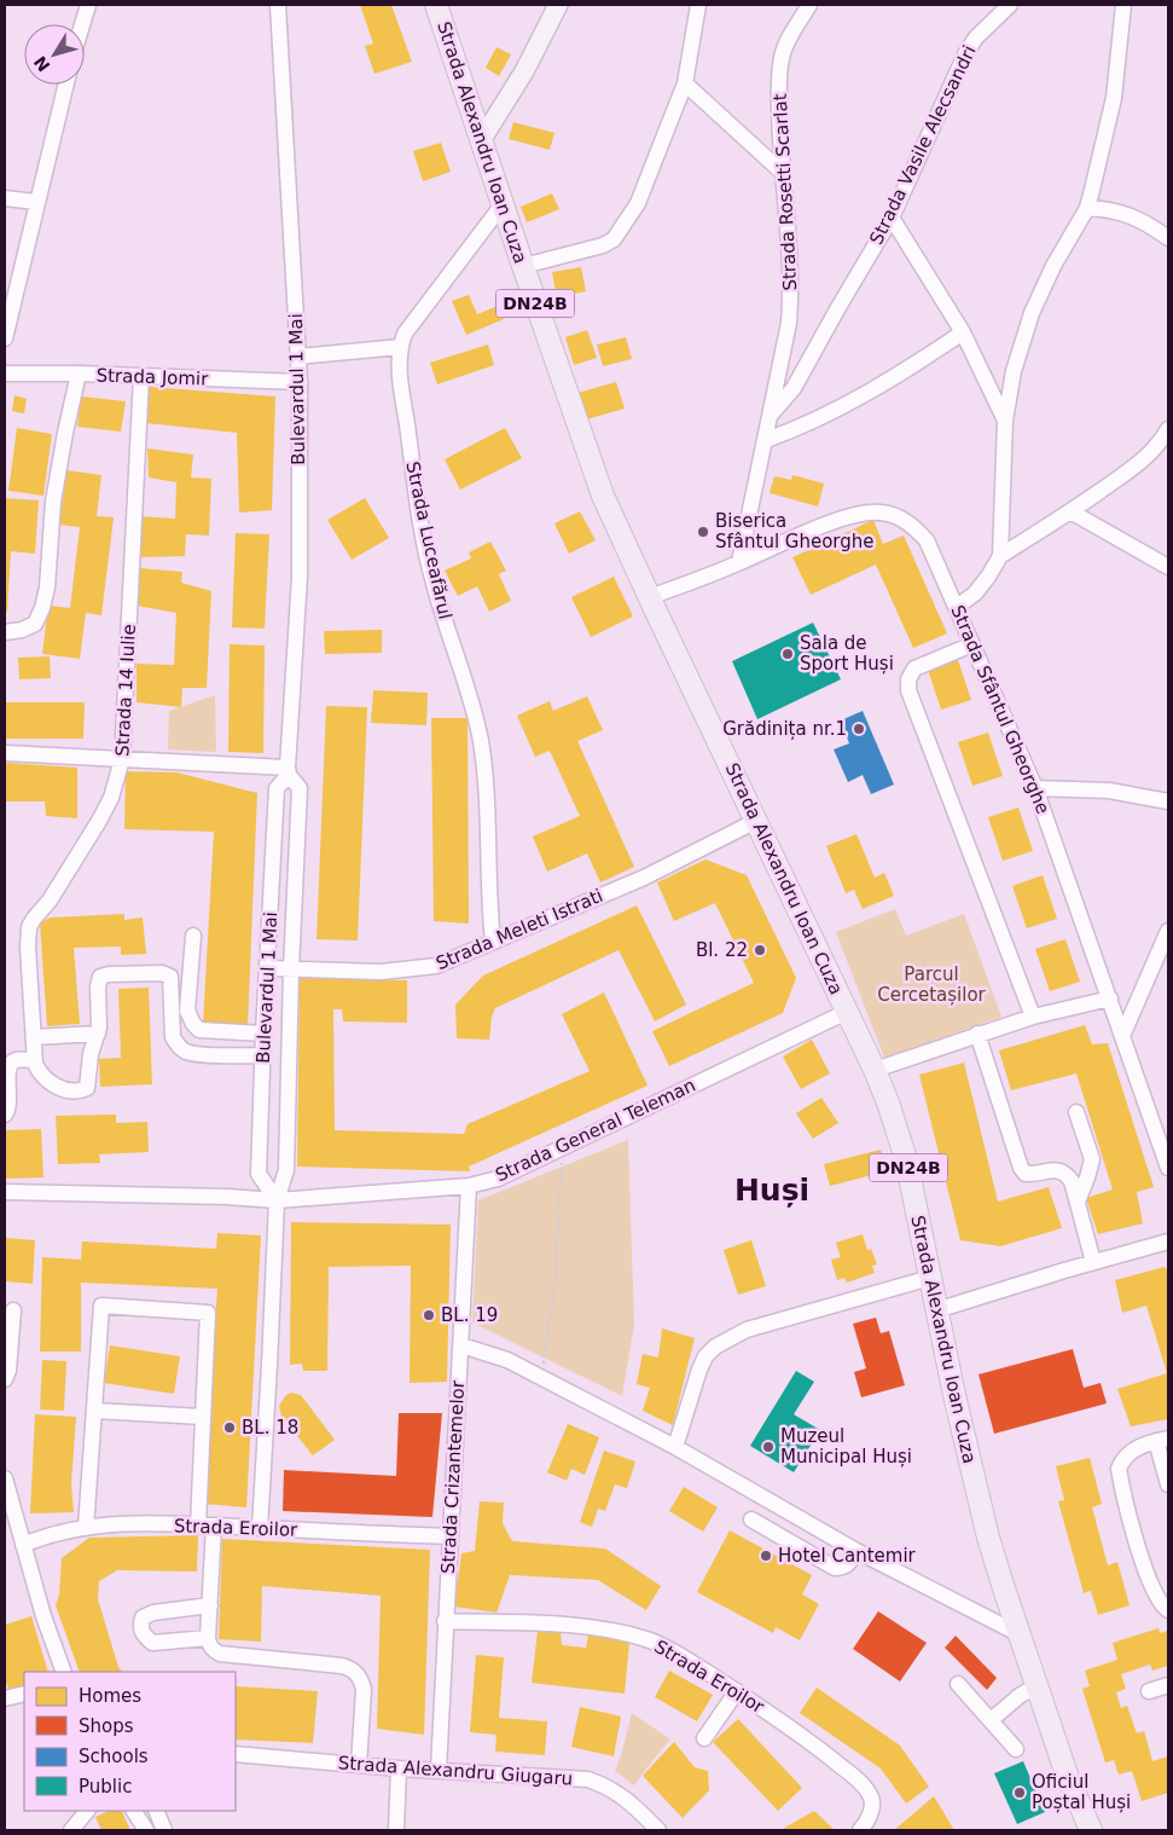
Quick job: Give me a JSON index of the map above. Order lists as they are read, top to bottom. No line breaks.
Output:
{"streets":{"highway":["Strada Alexandru Ioan Cuza","DN24B"],"street":["Strada Vasile Alecsandri","Strada Rosetti Scarlat","Strada Jomir","Bulevardul 1 Mai","Strada Luceafărul","Strada 14 Iulie","Strada Sfântul Gheorghe","Strada Meleti Istrati","Strada General Teleman","Strada Crizantemelor","Strada Eroilor","Strada Alexandru Giugaru"]},"crossings":[["Strada Alexandru Ioan Cuza","Strada Sfântul Gheorghe"],["Strada Alexandru Ioan Cuza","Strada Meleti Istrati"],["Strada Alexandru Ioan Cuza","Strada General Teleman"],["Strada Vasile Alecsandri","Strada Rosetti Scarlat"],["Strada Rosetti Scarlat","Strada Sfântul Gheorghe"],["Strada Jomir","Bulevardul 1 Mai"],["Strada Jomir","Strada 14 Iulie"],["Bulevardul 1 Mai","Strada Meleti Istrati"],["Bulevardul 1 Mai","Strada General Teleman"],["Bulevardul 1 Mai","Strada Eroilor"],["Strada Luceafărul","Strada Meleti Istrati"],["Strada General Teleman","Strada Crizantemelor"],["Strada Crizantemelor","Strada Eroilor"],["Strada Crizantemelor","Strada Alexandru Giugaru"]],"districts":["Huși"],"parks":["Parcul Cercetașilor"],"places":["Biserica Sfântul Gheorghe","Sala de Sport Huși","Grădinița nr.1","Bl. 22","BL. 19","BL. 18","Muzeul Municipal Huși","Hotel Cantemir","Oficiul Poștal Huși"],"legend":["Homes","Shops","Schools","Public"],"north":"bottom left"}
